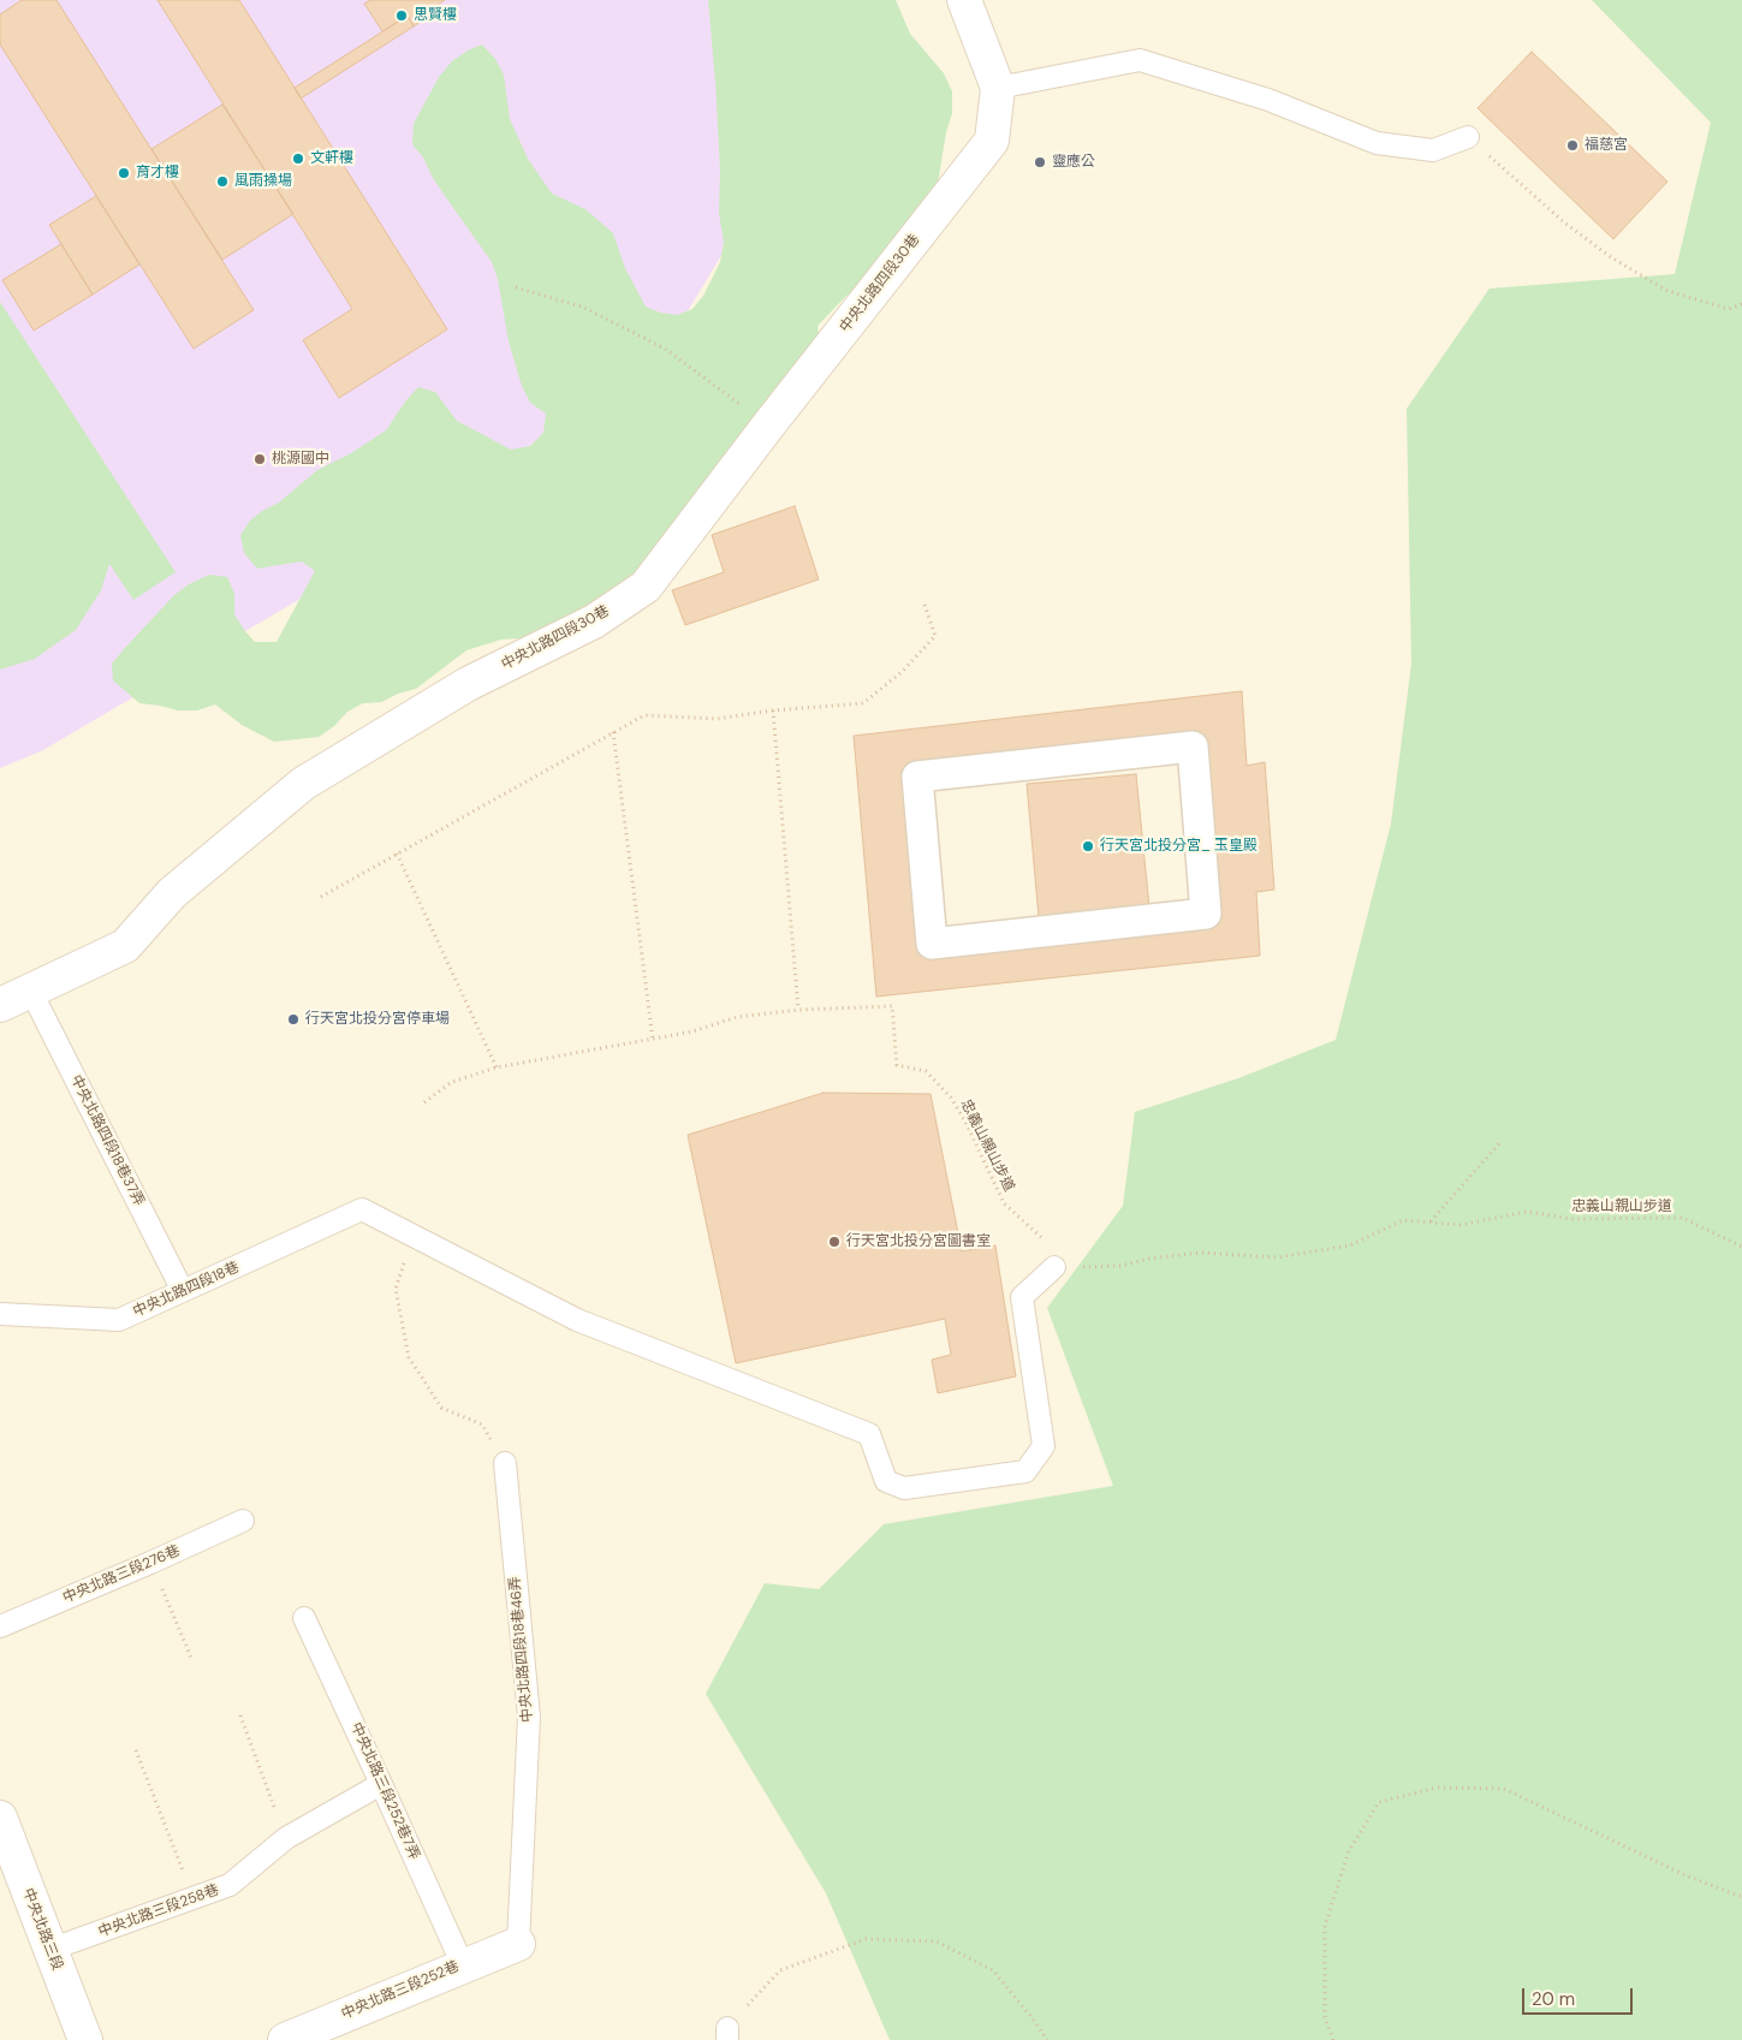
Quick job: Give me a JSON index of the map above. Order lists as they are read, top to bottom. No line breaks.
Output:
{"streets":{"street":["中央北路四段30巷","中央北路三段","中央北路三段252巷"],"lane":["中央北路四段18巷37弄","中央北路四段18巷","中央北路三段276巷","中央北路四段18巷46弄","中央北路三段252巷7弄","中央北路三段258巷"],"path":["忠義山親山步道"]},"crossings":[["中央北路四段30巷","中央北路四段18巷37弄"],["中央北路四段18巷37弄","中央北路四段18巷"],["中央北路四段18巷46弄","中央北路三段252巷"],["中央北路三段252巷7弄","中央北路三段258巷"],["中央北路三段252巷7弄","中央北路三段252巷"],["中央北路三段258巷","中央北路三段"]],"places":["思賢樓","福慈宮","文軒樓","靈應公","育才樓","風雨操場","桃源國中","行天宮北投分宮_ 玉皇殿","行天宮北投分宮停車場","行天宮北投分宮圖書室"],"scale_bar":"20 m"}
